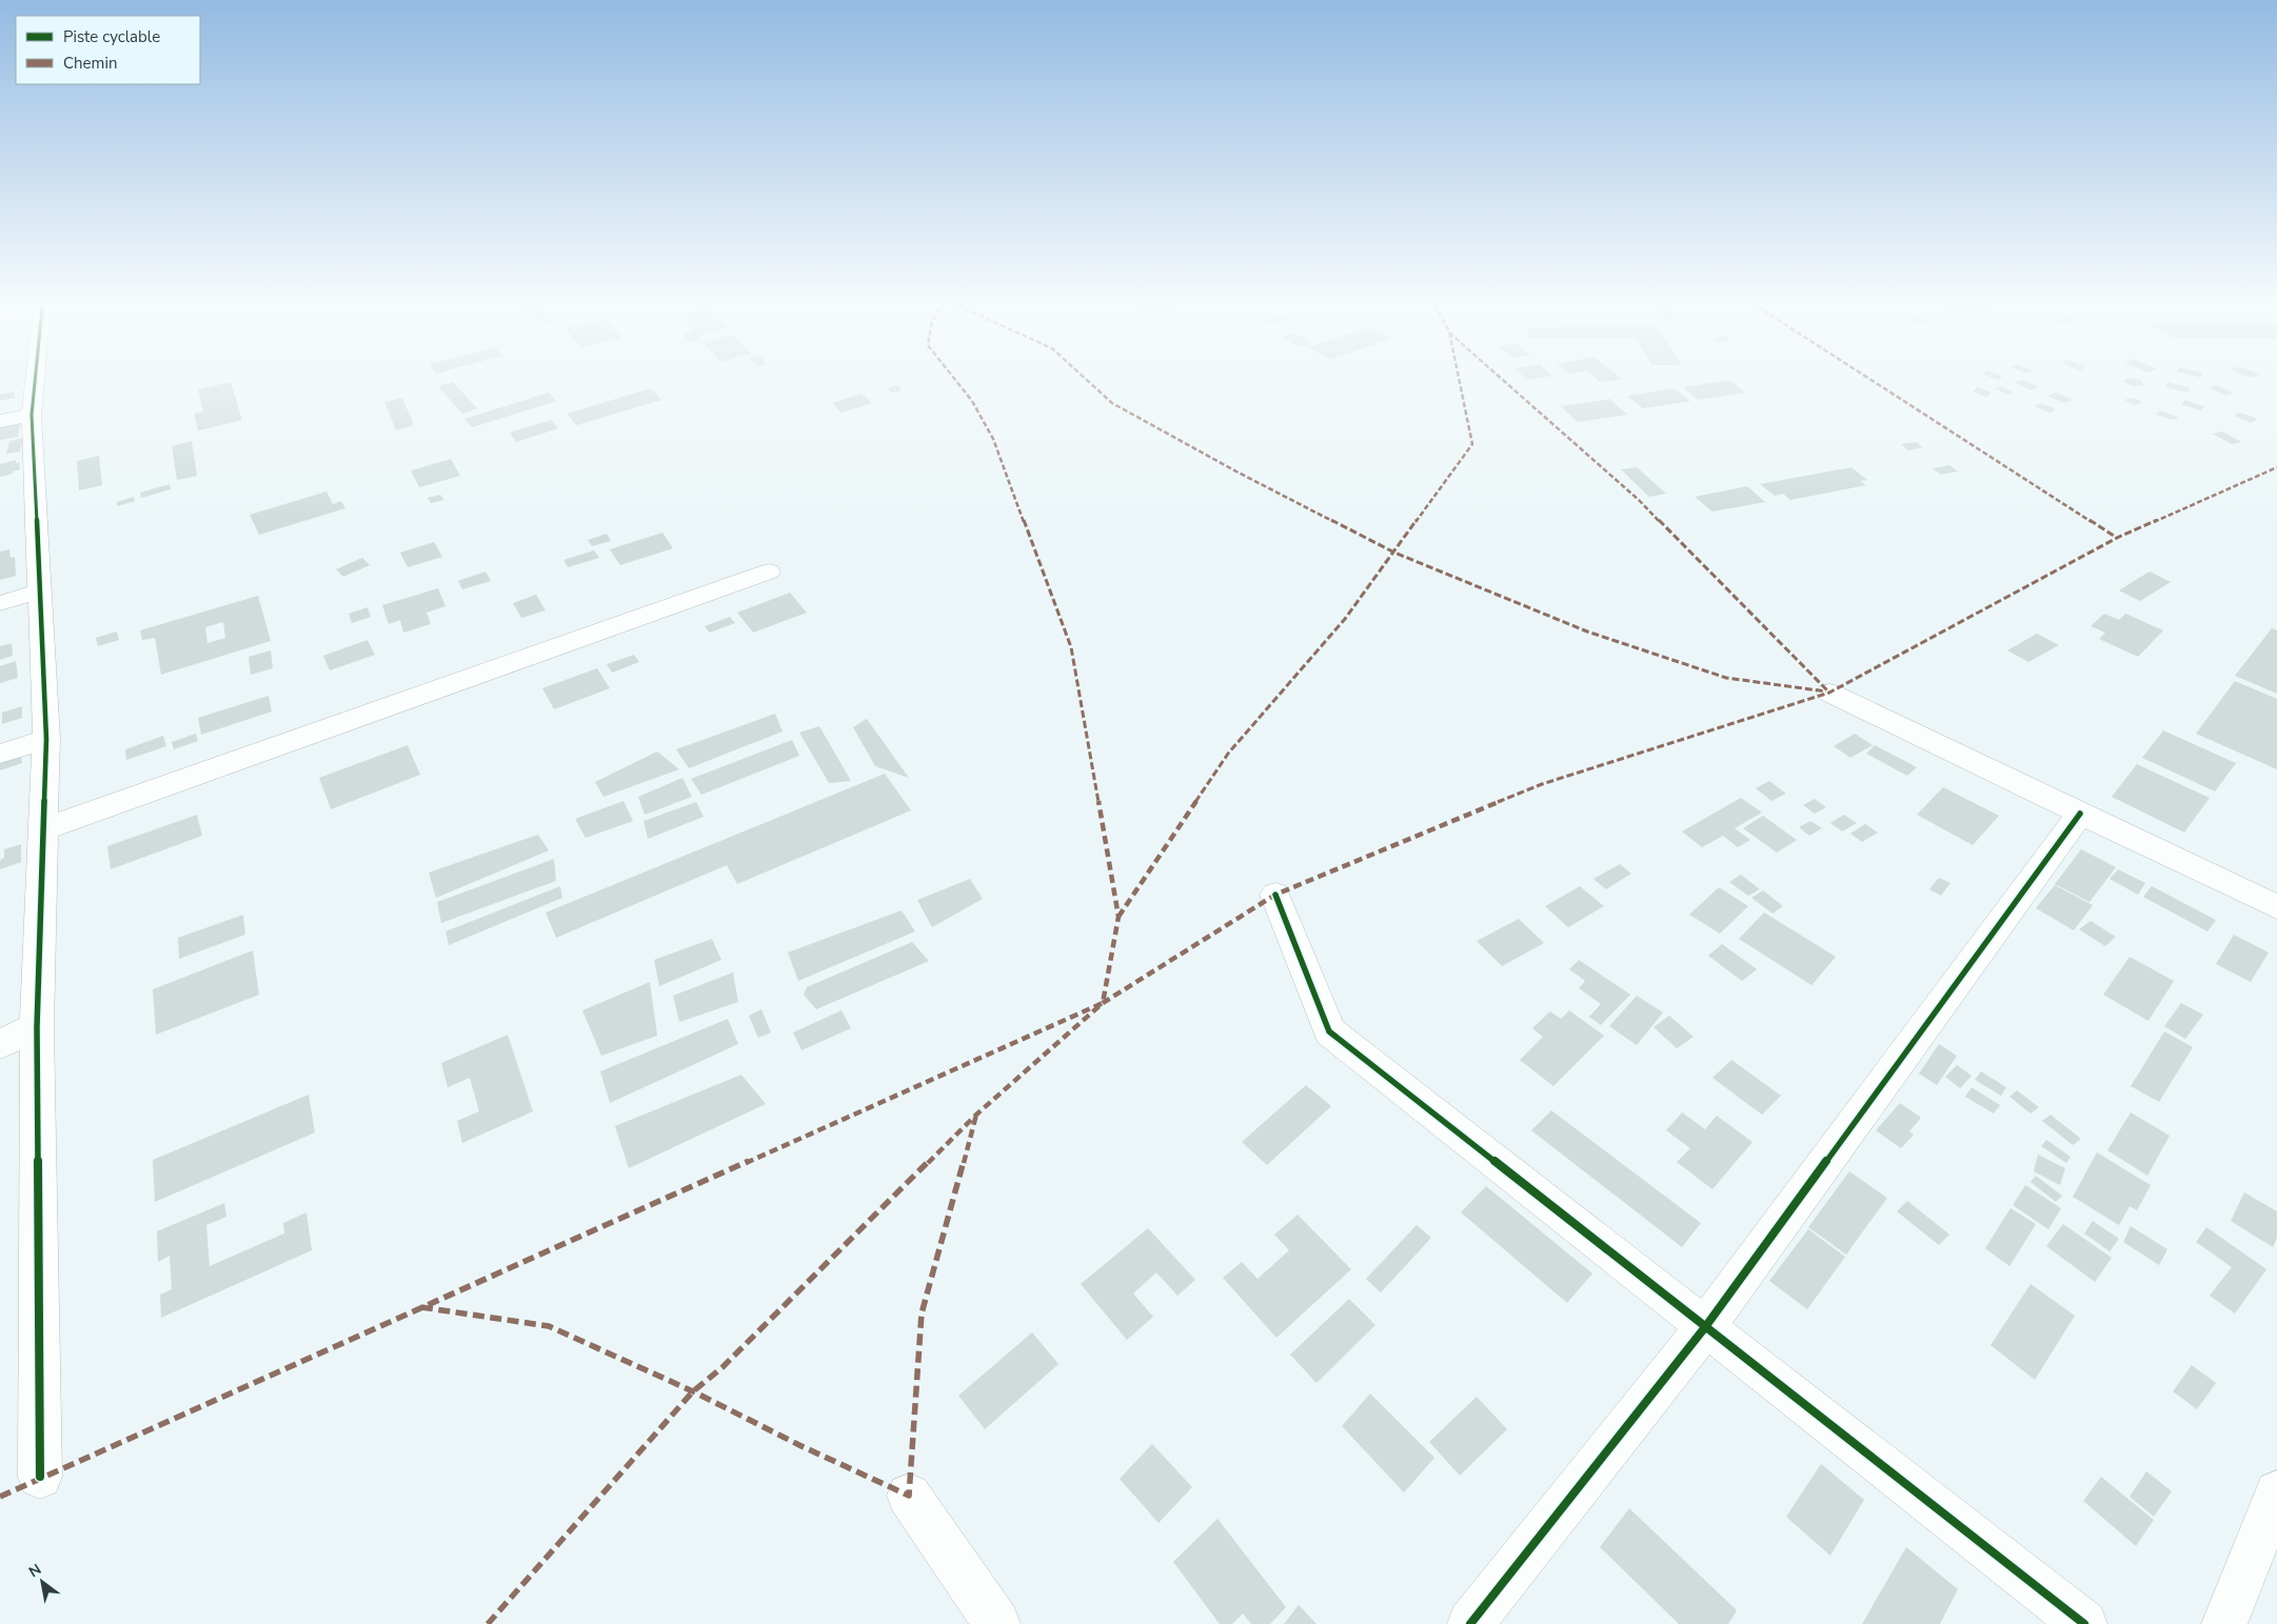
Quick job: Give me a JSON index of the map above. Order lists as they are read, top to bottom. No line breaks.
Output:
{"legend":["Piste cyclable","Chemin"],"north":"top left"}
